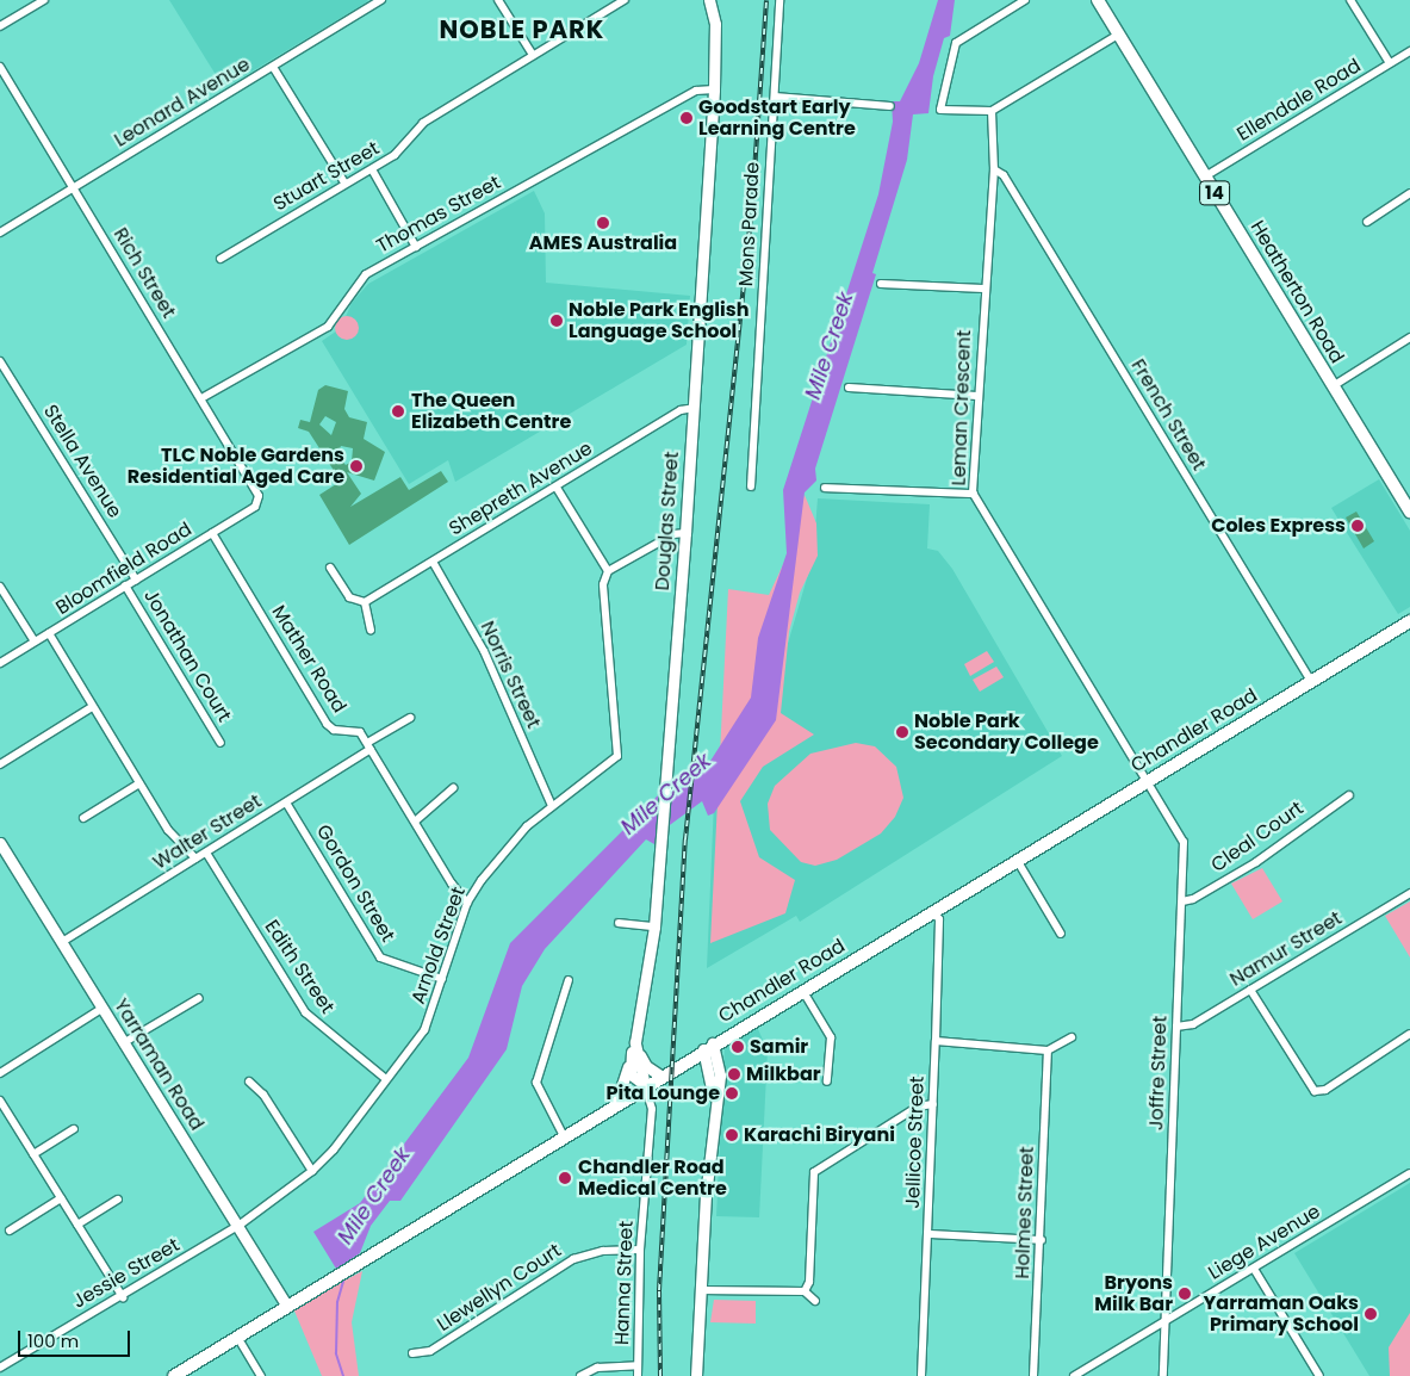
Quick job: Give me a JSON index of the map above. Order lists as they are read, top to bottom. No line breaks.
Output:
{"streets":{"main road":["14","Heatherton Road","Douglas Street","Chandler Road","Yarraman Road"],"street":["Ellendale Road","Leonard Avenue","Stuart Street","Thomas Street","Mons Parade","Rich Street","Leman Crescent","French Street","Stella Avenue","Shepreth Avenue","Bloomfield Road","Jonathan Court","Mather Road","Norris Street","Walter Street","Cleal Court","Gordon Street","Arnold Street","Namur Street","Edith Street","Joffre Street","Jellicoe Street","Holmes Street","Liege Avenue","Jessie Street","Hanna Street","Llewellyn Court"]},"crossings":[["Ellendale Road","Heatherton Road"],["Leonard Avenue","Rich Street"],["Thomas Street","Rich Street"],["Thomas Street","Douglas Street"],["Rich Street","Bloomfield Road"],["Leman Crescent","French Street"],["Leman Crescent","Chandler Road"],["Leman Crescent","Joffre Street"],["French Street","Chandler Road"],["Stella Avenue","Bloomfield Road"],["Shepreth Avenue","Douglas Street"],["Shepreth Avenue","Norris Street"],["Douglas Street","Chandler Road"],["Douglas Street","Hanna Street"],["Bloomfield Road","Jonathan Court"],["Bloomfield Road","Mather Road"],["Mather Road","Walter Street"],["Norris Street","Arnold Street"],["Chandler Road","Yarraman Road"],["Chandler Road","Joffre Street"],["Chandler Road","Jellicoe Street"],["Chandler Road","Hanna Street"],["Walter Street","Gordon Street"],["Walter Street","Edith Street"],["Walter Street","Yarraman Road"],["Cleal Court","Joffre Street"],["Gordon Street","Arnold Street"],["Arnold Street","Edith Street"],["Arnold Street","Yarraman Road"],["Arnold Street","Jessie Street"],["Namur Street","Joffre Street"],["Yarraman Road","Jessie Street"],["Joffre Street","Liege Avenue"],["Hanna Street","Llewellyn Court"]],"districts":["NOBLE PARK"],"water":["Mile Creek"],"places":["Goodstart Early Learning Centre","AMES Australia","Noble Park English Language School","The Queen Elizabeth Centre","TLC Noble Gardens Residential Aged Care","Coles Express","Noble Park Secondary College","Samir","Milkbar","Pita Lounge","Karachi Biryani","Chandler Road Medical Centre","Bryons Milk Bar","Yarraman Oaks Primary School"],"scale_bar":"100 m"}
